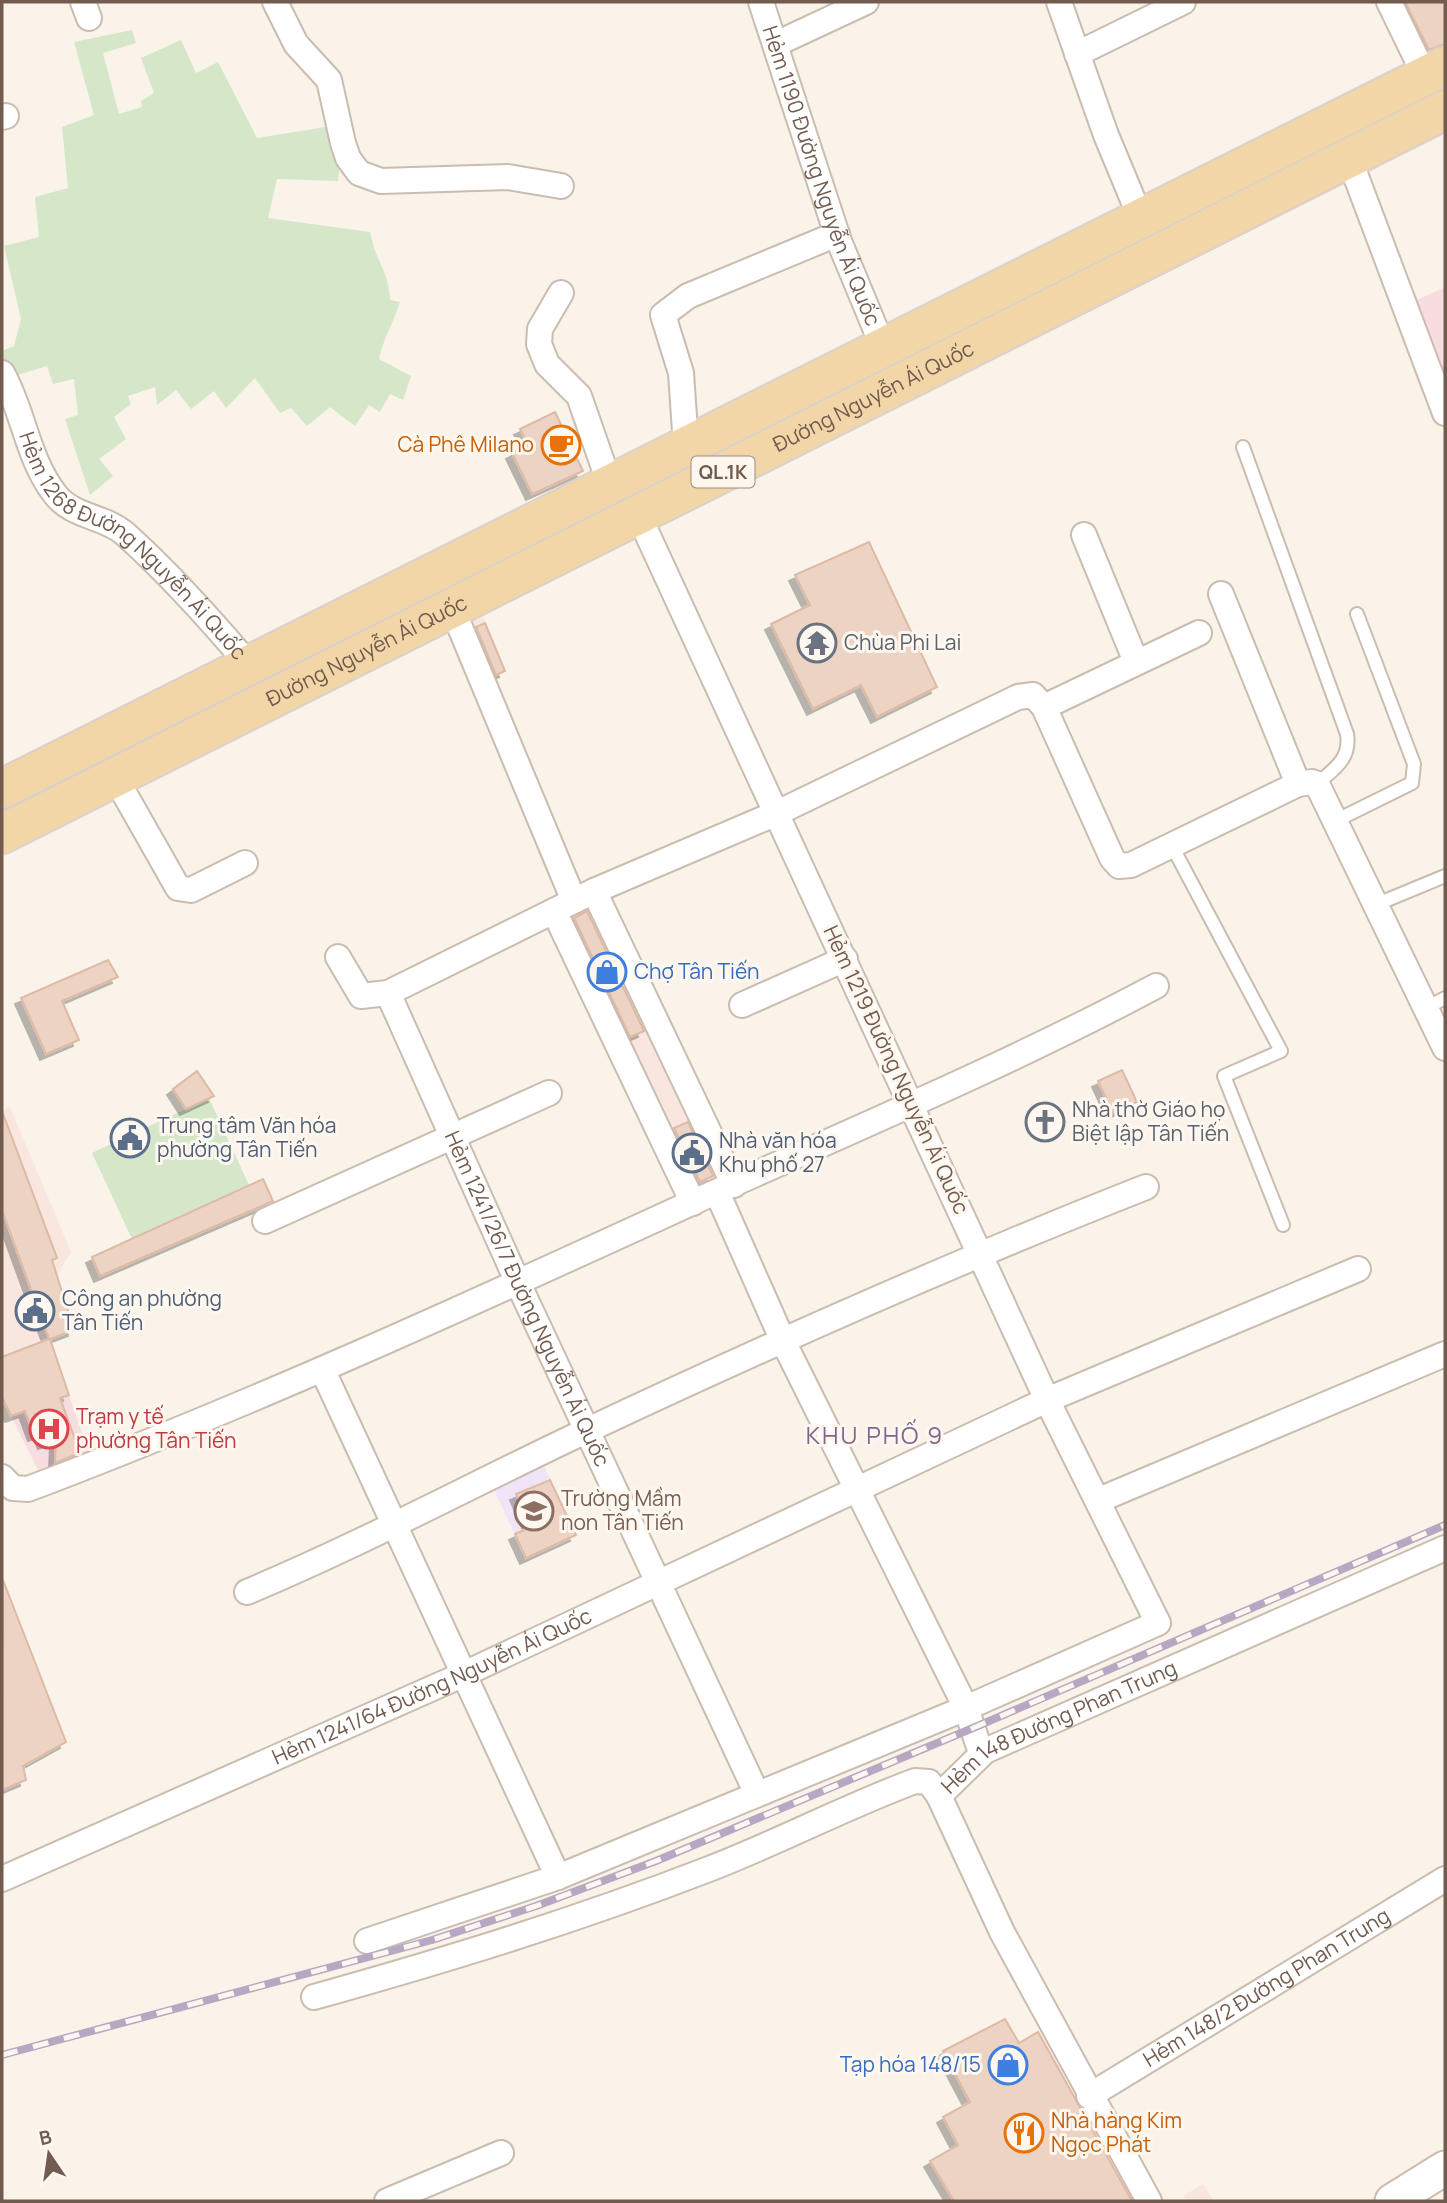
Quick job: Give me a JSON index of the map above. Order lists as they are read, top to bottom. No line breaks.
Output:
{"streets":{"main road":["Đường Nguyễn Ái Quốc","QL.1K"],"street":["Hẻm 1190 Đường Nguyễn Ái Quốc","Hẻm 1268 Đường Nguyễn Ái Quốc","Hẻm 1219 Đường Nguyễn Ái Quốc","Hẻm 1241/26/7 Đường Nguyễn Ái Quốc","Hẻm 1241/64 Đường Nguyễn Ái Quốc","Hẻm 148 Đường Phan Trung","Hẻm 148/2 Đường Phan Trung"]},"crossings":[["Hẻm 1190 Đường Nguyễn Ái Quốc","Đường Nguyễn Ái Quốc"],["Đường Nguyễn Ái Quốc","Hẻm 1268 Đường Nguyễn Ái Quốc"],["Đường Nguyễn Ái Quốc","Hẻm 1219 Đường Nguyễn Ái Quốc"],["Hẻm 1219 Đường Nguyễn Ái Quốc","Hẻm 1241/64 Đường Nguyễn Ái Quốc"],["Hẻm 1241/26/7 Đường Nguyễn Ái Quốc","Hẻm 1241/64 Đường Nguyễn Ái Quốc"],["Hẻm 148 Đường Phan Trung","Hẻm 148/2 Đường Phan Trung"]],"districts":["KHU PHỐ 9"],"places":{"cafe":["Cà Phê Milano"],"temple":["Chùa Phi Lai"],"shop":["Chợ Tân Tiến","Tạp hóa 148/15"],"church":["Nhà thờ Giáo họ Biệt lập Tân Tiến"],"public building":["Trung tâm Văn hóa phường Tân Tiến","Nhà văn hóa Khu phố 27","Công an phường Tân Tiến"],"hospital":["Trạm y tế phường Tân Tiến"],"school or university":["Trường Mầm non Tân Tiến"],"restaurant":["Nhà hàng Kim Ngọc Phát"]},"north":"top"}
